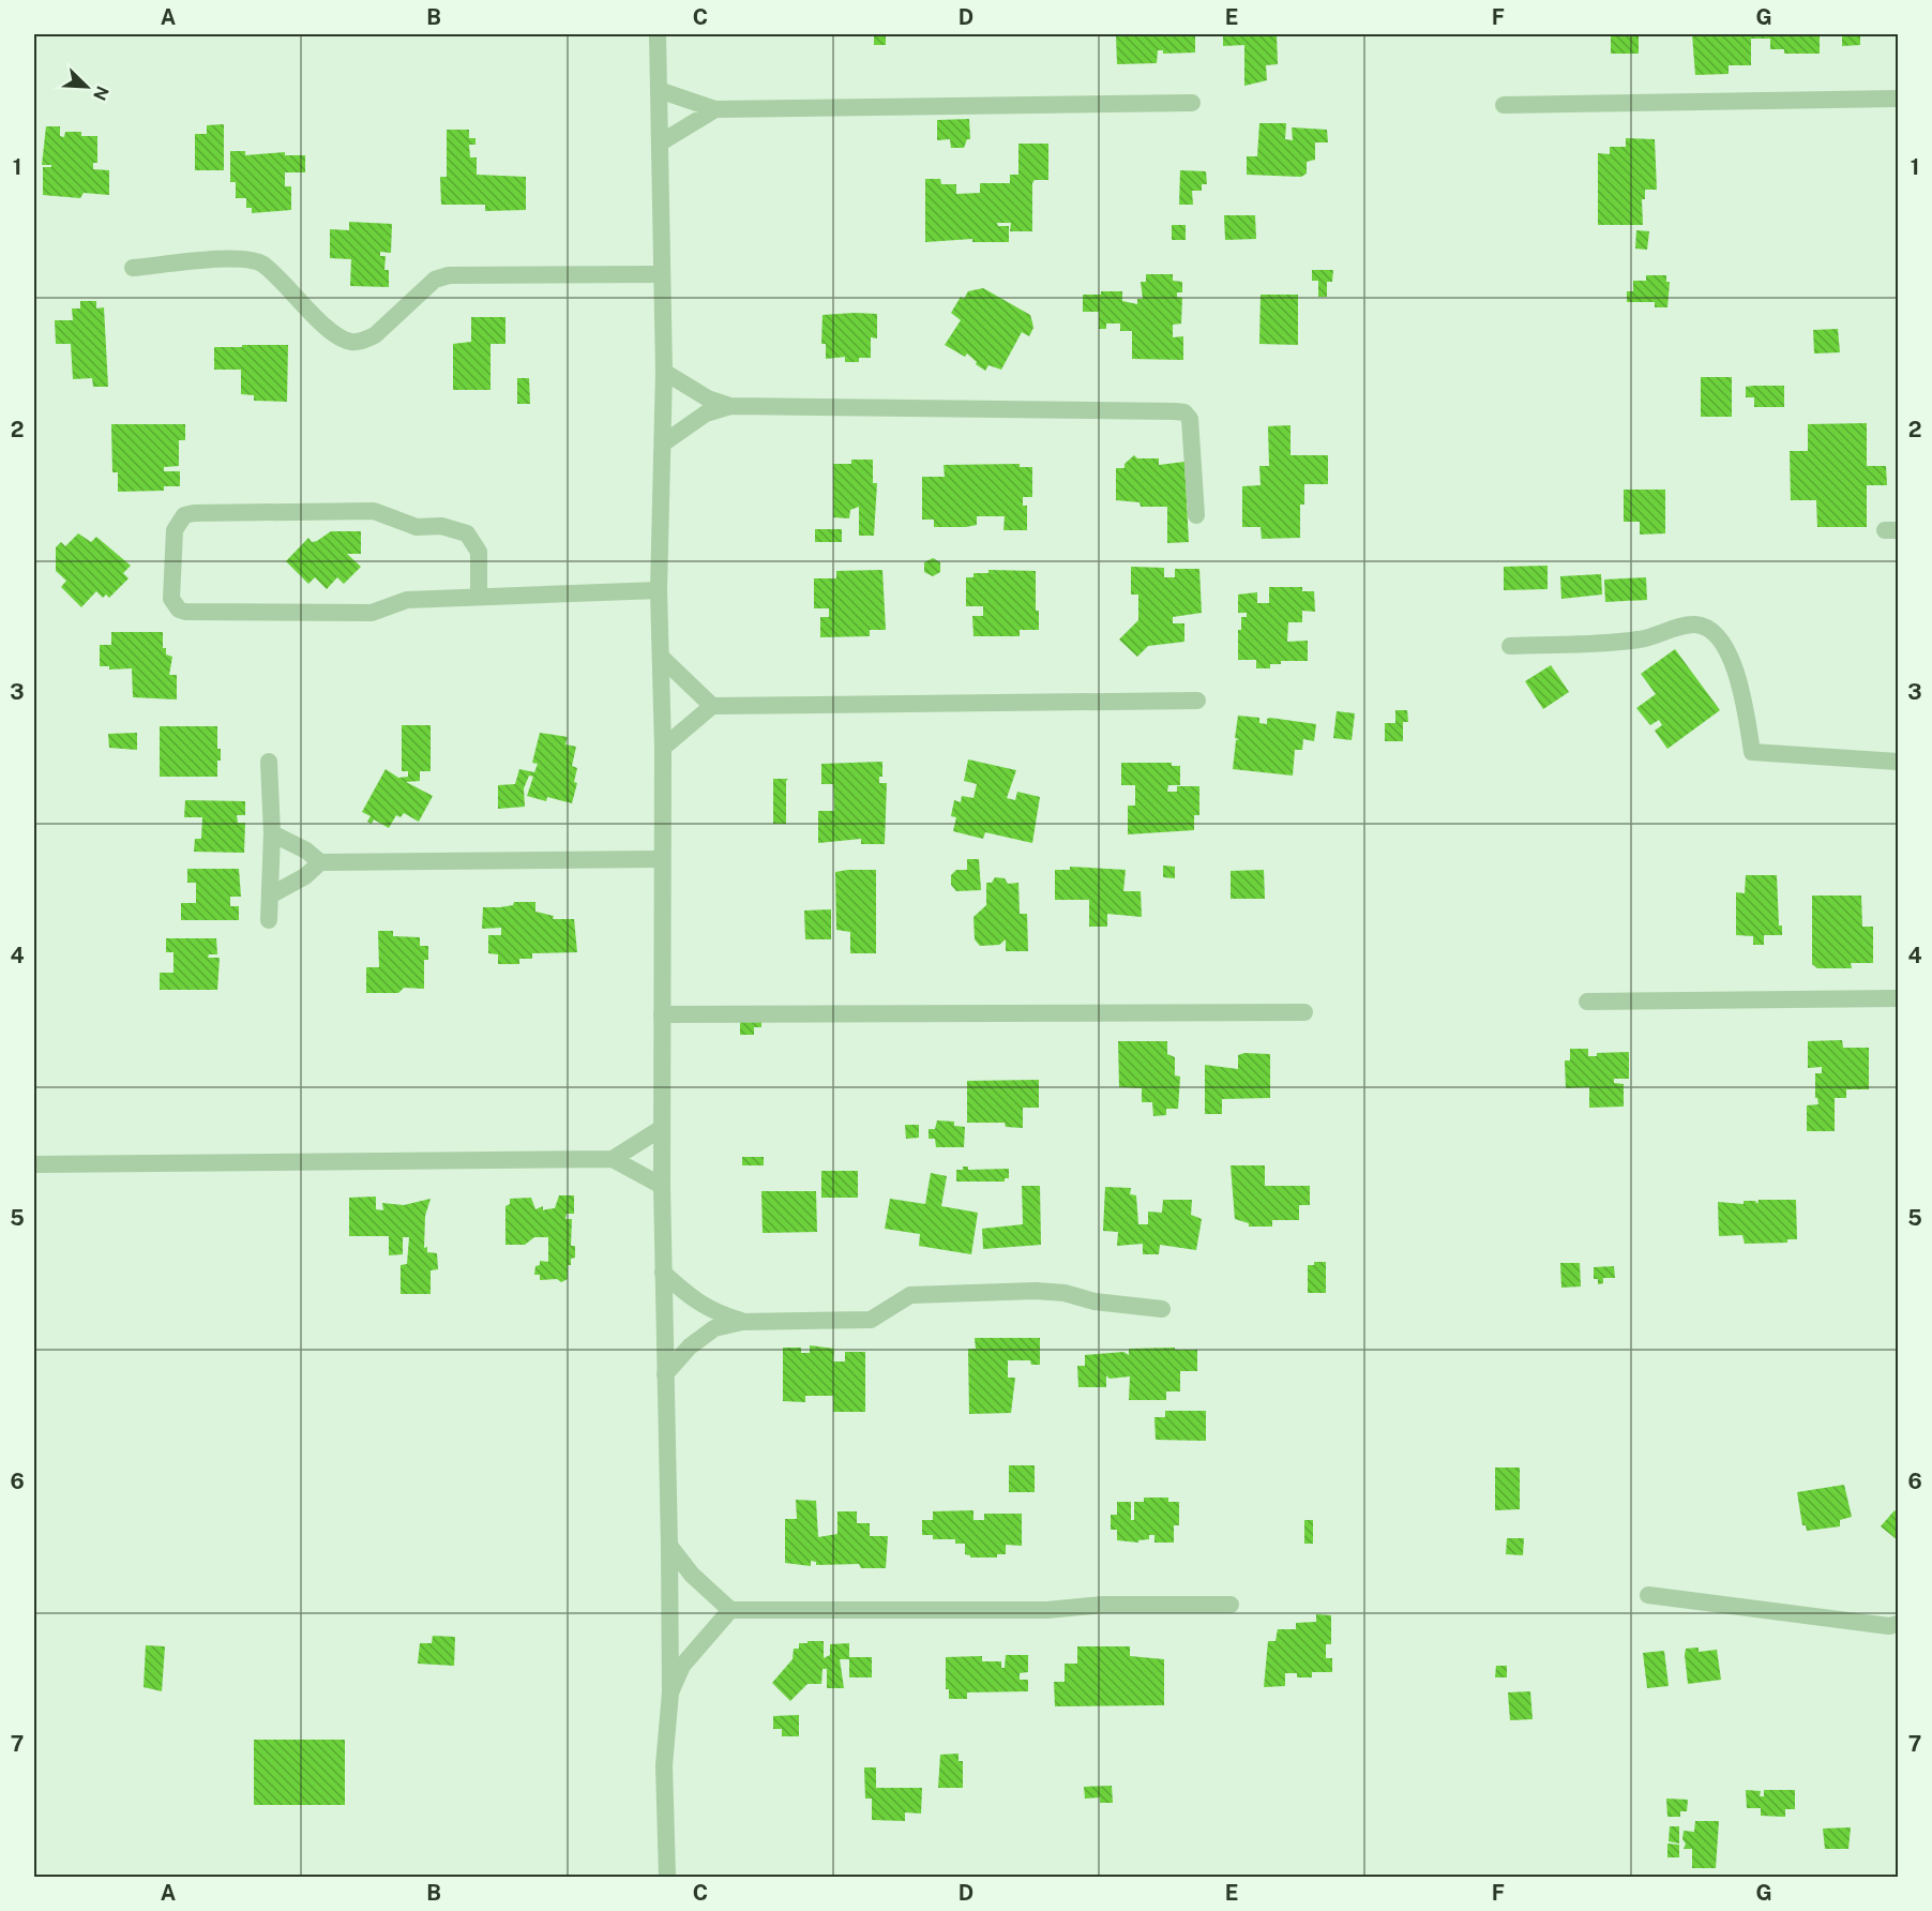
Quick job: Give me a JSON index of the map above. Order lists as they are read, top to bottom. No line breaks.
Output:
{"north":"bottom right","grid":{"columns":["A","B","C","D","E","F","G"],"rows":["1","2","3","4","5","6","7"]}}
